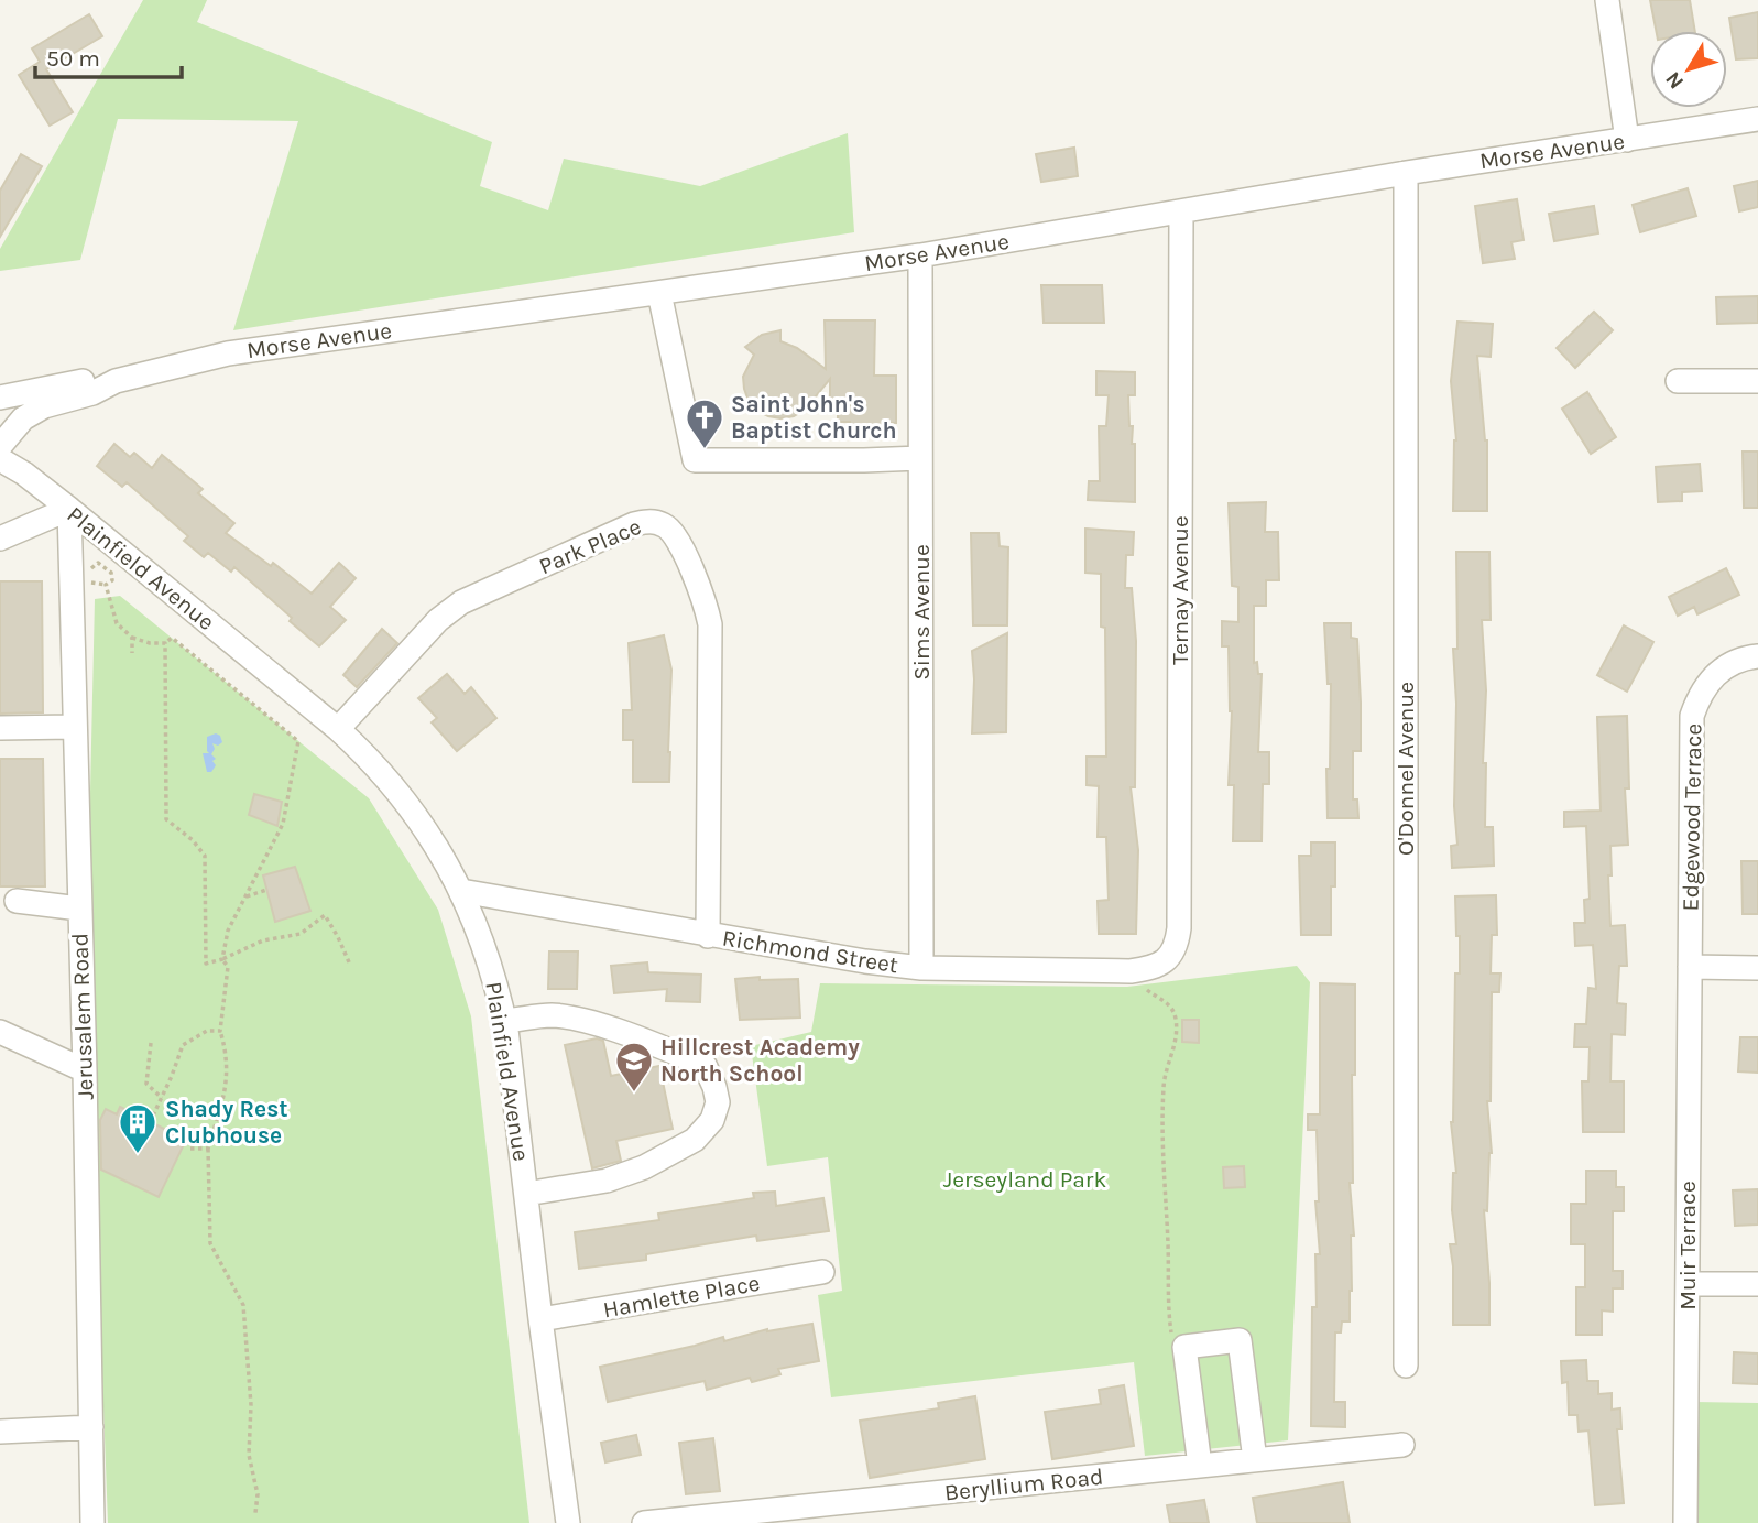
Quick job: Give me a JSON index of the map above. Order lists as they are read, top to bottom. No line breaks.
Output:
{"streets":{"street":["Morse Avenue","Park Place","Plainfield Avenue","Ternay Avenue","Sims Avenue","O'Donnel Avenue","Edgewood Terrace","Richmond Street","Jerusalem Road","Muir Terrace","Hamlette Place","Beryllium Road"]},"crossings":[["Morse Avenue","Ternay Avenue"],["Morse Avenue","Sims Avenue"],["Morse Avenue","O'Donnel Avenue"],["Park Place","Plainfield Avenue"],["Park Place","Richmond Street"],["Plainfield Avenue","Richmond Street"],["Plainfield Avenue","Jerusalem Road"],["Plainfield Avenue","Hamlette Place"],["Ternay Avenue","Richmond Street"],["Sims Avenue","Richmond Street"],["Edgewood Terrace","Muir Terrace"]],"parks":["Jerseyland Park"],"places":{"church":["Saint John's Baptist Church"],"school or university":["Hillcrest Academy North School"],"building":["Shady Rest Clubhouse"]},"scale_bar":"50 m","north":"bottom left"}
